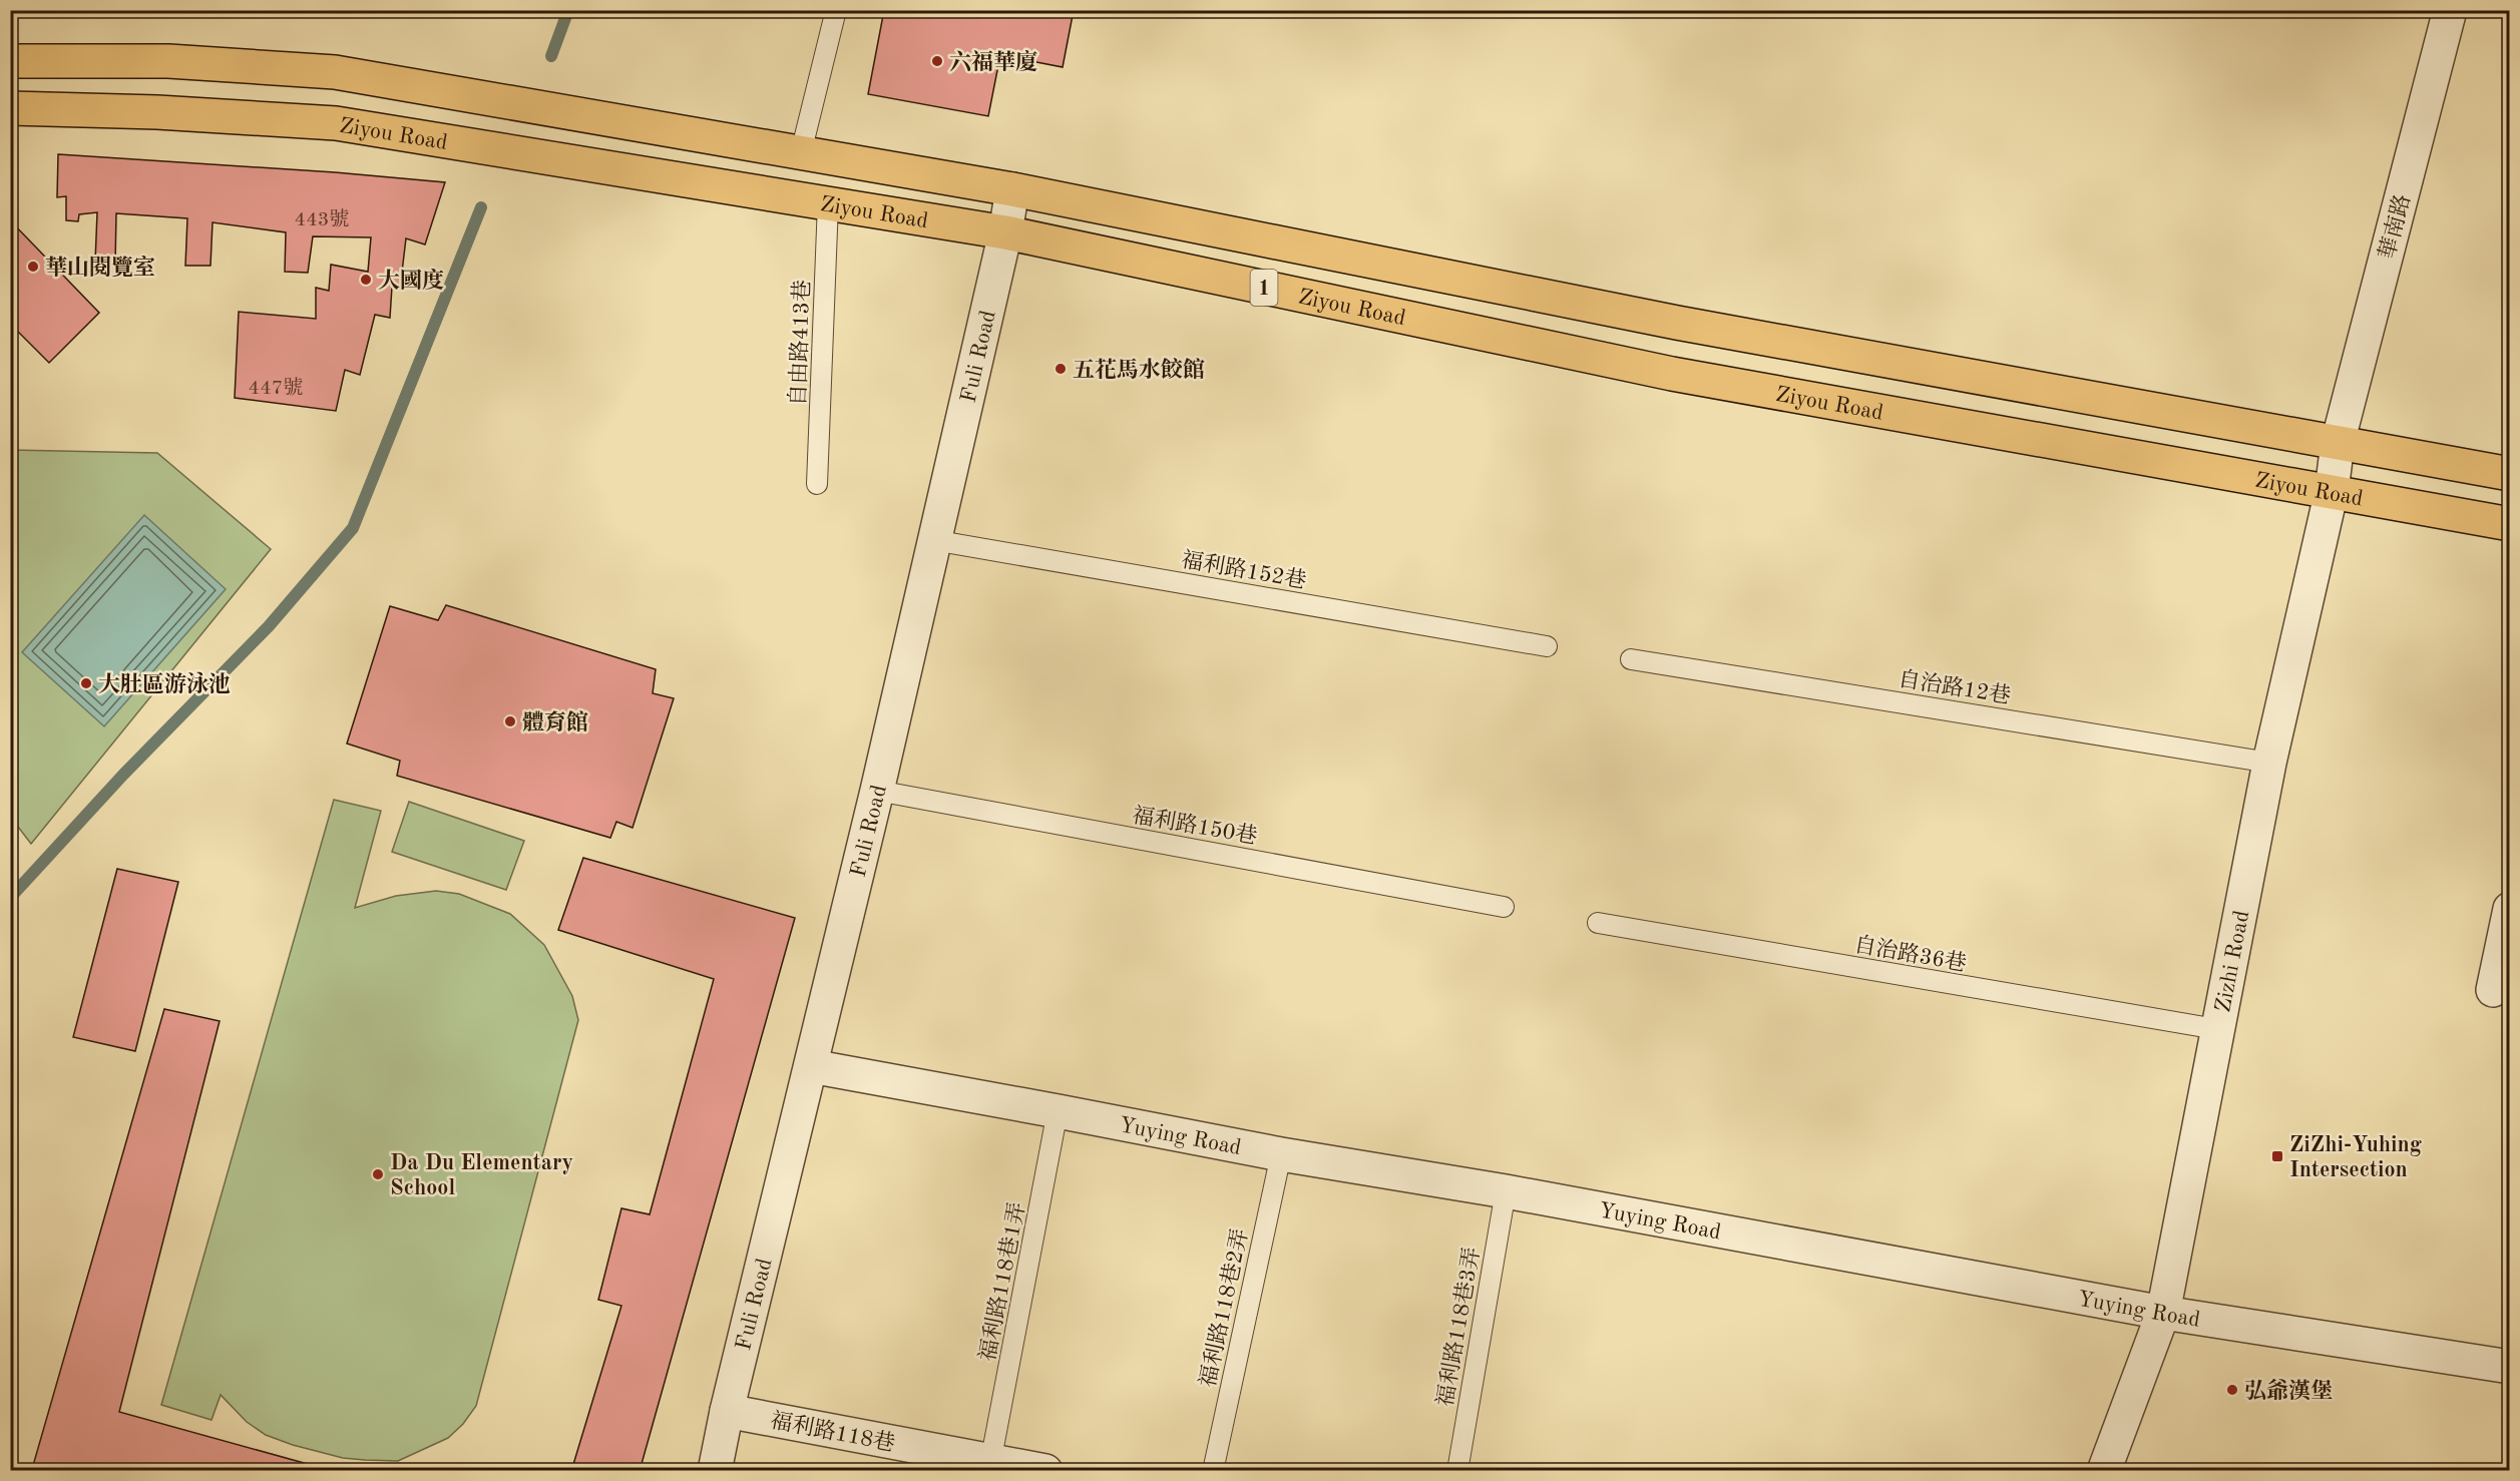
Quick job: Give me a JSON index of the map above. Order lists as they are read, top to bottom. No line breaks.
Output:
{"streets":{"main road":["Ziyou Road","1"],"street":["華南路","Fuli Road","Zizhi Road","Yuying Road","福利路118巷"],"lane":["自由路413巷","福利路152巷","自治路12巷","福利路150巷","自治路36巷","福利路118巷1弄","福利路118巷2弄","福利路118巷3弄"]},"crossings":[["Ziyou Road","華南路"],["Ziyou Road","自由路413巷"],["Ziyou Road","Fuli Road"],["Ziyou Road","Zizhi Road"],["華南路","Zizhi Road"],["Fuli Road","福利路152巷"],["Fuli Road","福利路150巷"],["Fuli Road","Yuying Road"],["Fuli Road","福利路118巷"],["自治路12巷","Zizhi Road"],["自治路36巷","Zizhi Road"],["Zizhi Road","Yuying Road"],["Yuying Road","福利路118巷1弄"],["Yuying Road","福利路118巷2弄"],["Yuying Road","福利路118巷3弄"],["福利路118巷1弄","福利路118巷"]],"places":{"other":["六福華廈","華山閱覽室","大國度","五花馬水餃館","大肚區游泳池","體育館","Da Du Elementary School","弘爺漢堡"],"transit":["ZiZhi-Yuhing Intersection"]},"house_numbers":["443號","447號"]}
